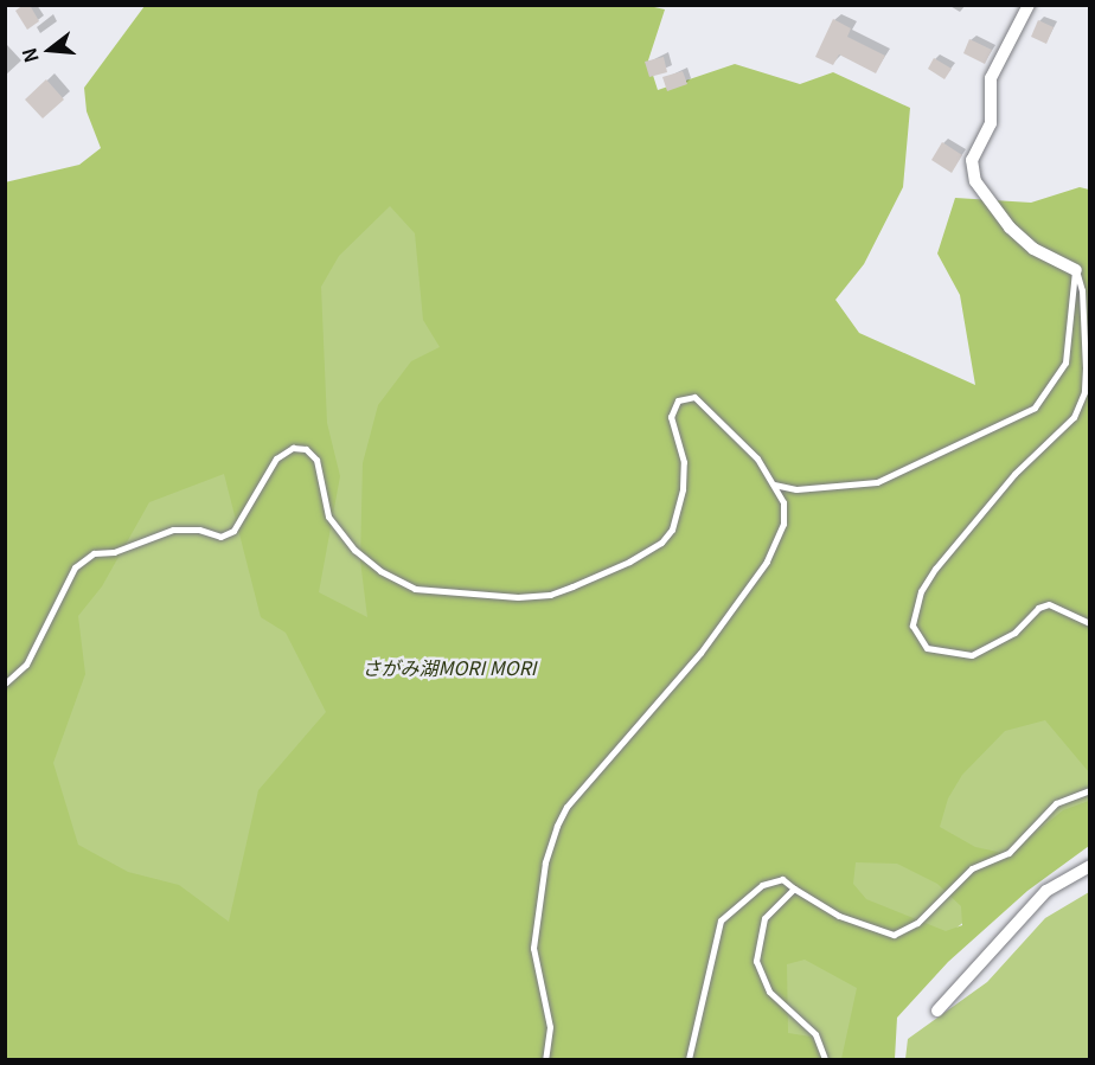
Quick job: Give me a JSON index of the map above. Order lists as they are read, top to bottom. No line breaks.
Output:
{"parks":["さがみ湖MORI MORI"],"north":"left"}
